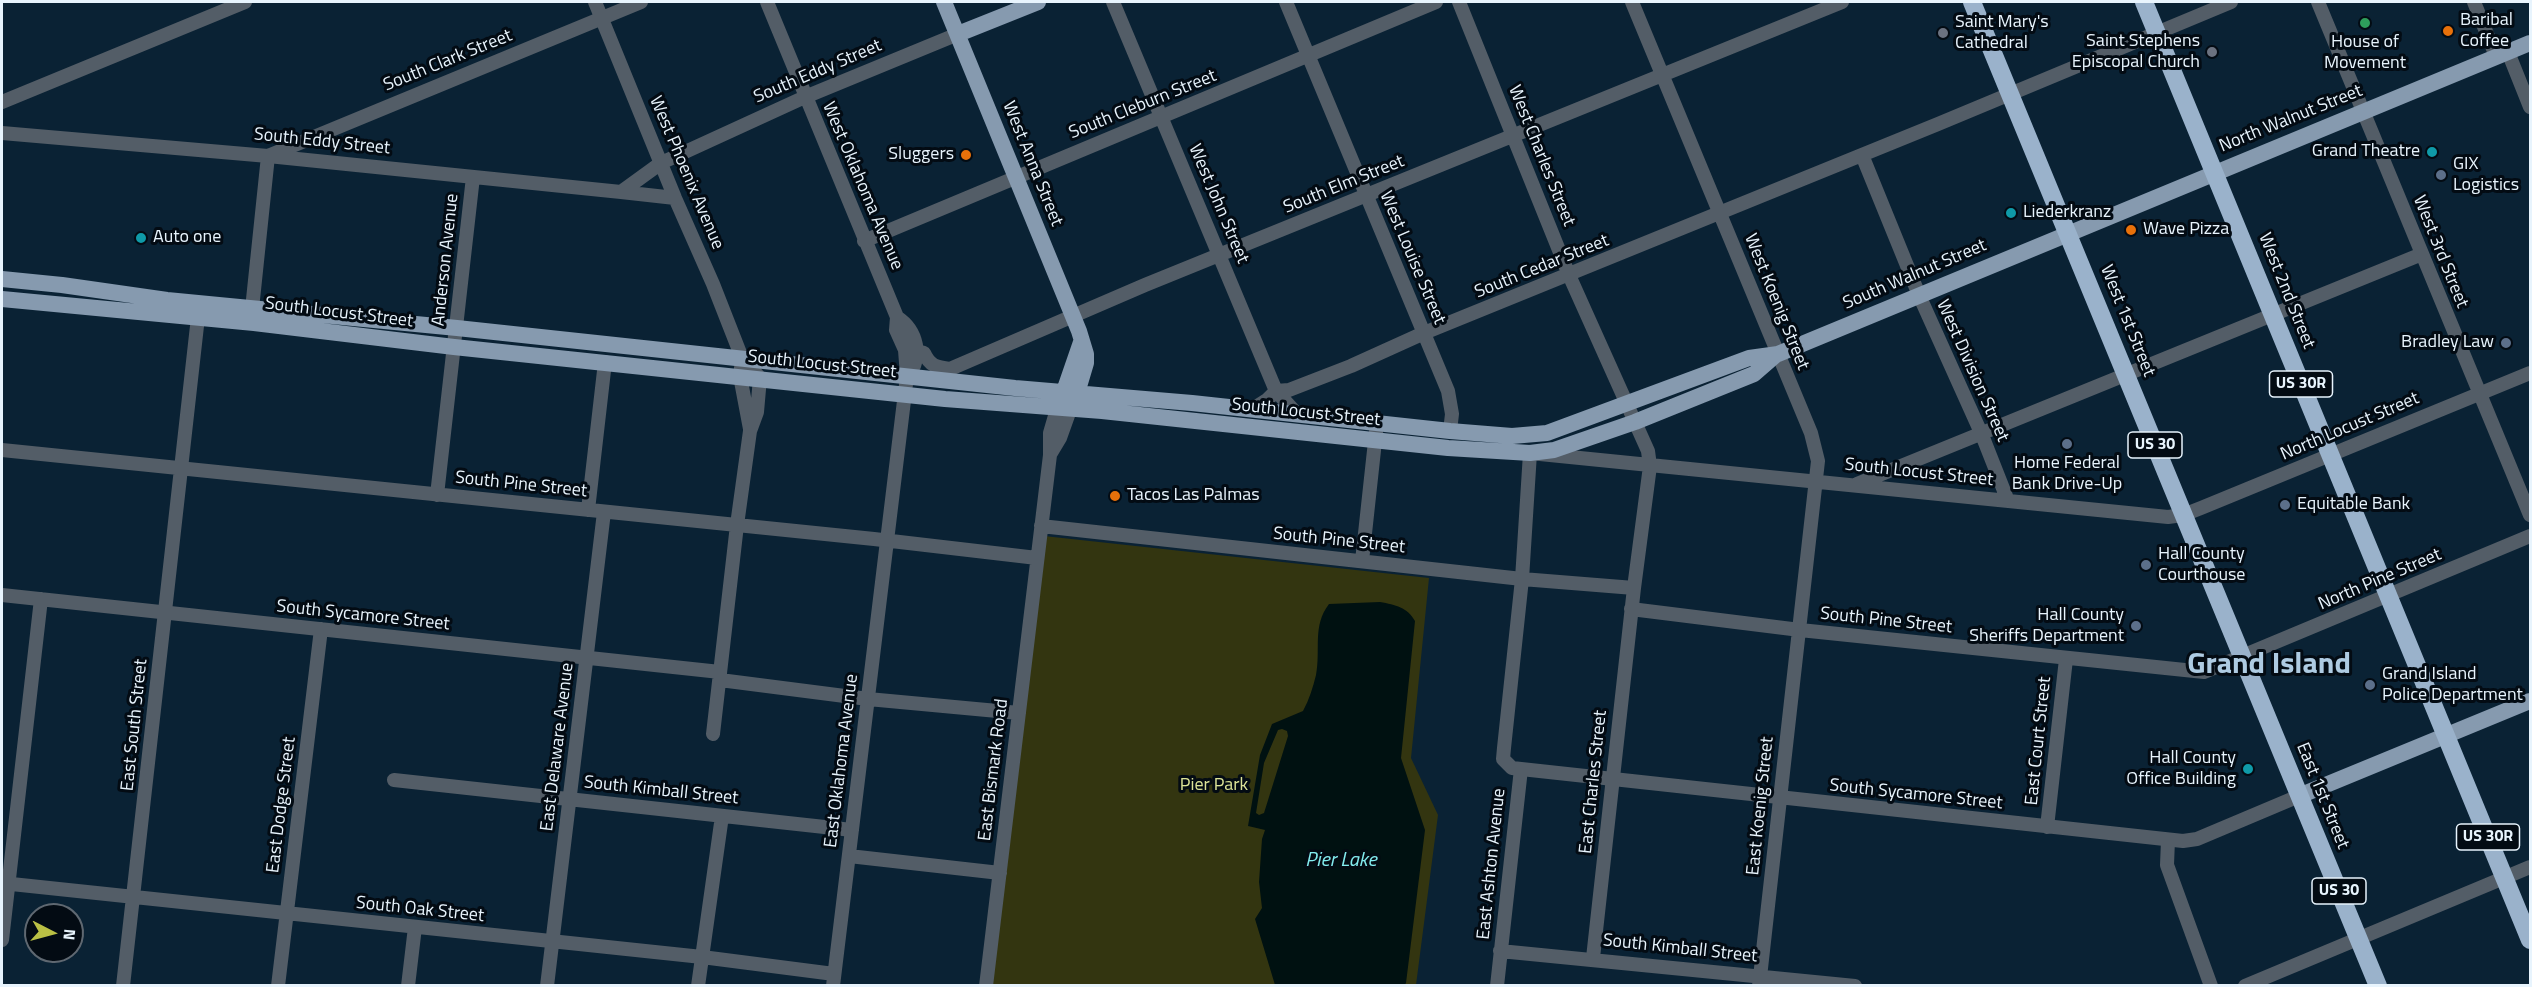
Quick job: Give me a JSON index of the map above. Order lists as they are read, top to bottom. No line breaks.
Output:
{"streets":{"highway":["West 2nd Street","West 1st Street","US 30R","US 30","East 1st Street"],"main road":["South Eddy Street","North Walnut Street","West Anna Street","South Walnut Street","South Locust Street"],"street":["South Clark Street","South Cleburn Street","West Charles Street","West Phoenix Avenue","South Elm Street","West Oklahoma Avenue","West John Street","West 3rd Street","West Louise Street","Anderson Avenue","South Cedar Street","West Koenig Street","West Division Street","North Locust Street","South Pine Street","North Pine Street","South Sycamore Street","East South Street","East Court Street","East Delaware Avenue","East Oklahoma Avenue","East Bismark Road","East Charles Street","South Kimball Street","East Dodge Street","East Koenig Street","East Ashton Avenue","South Oak Street"]},"crossings":[["South Clark Street","South Eddy Street"],["South Clark Street","West Phoenix Avenue"],["South Eddy Street","West Anna Street"],["South Eddy Street","West Phoenix Avenue"],["South Eddy Street","West Oklahoma Avenue"],["South Eddy Street","Anderson Avenue"],["South Cleburn Street","West Anna Street"],["South Cleburn Street","West Oklahoma Avenue"],["South Cleburn Street","West John Street"],["South Cleburn Street","West Louise Street"],["North Walnut Street","West 3rd Street"],["North Walnut Street","South Walnut Street"],["North Walnut Street","West 2nd Street"],["North Walnut Street","West 1st Street"],["West Charles Street","South Elm Street"],["West Charles Street","South Cedar Street"],["West Charles Street","South Walnut Street"],["West Charles Street","South Locust Street"],["West Anna Street","South Elm Street"],["West Anna Street","South Locust Street"],["West Anna Street","East Bismark Road"],["West Phoenix Avenue","South Locust Street"],["West Phoenix Avenue","South Pine Street"],["West Phoenix Avenue","South Sycamore Street"],["South Elm Street","West Oklahoma Avenue"],["South Elm Street","West John Street"],["South Elm Street","West Louise Street"],["South Elm Street","West Koenig Street"],["West Oklahoma Avenue","South Locust Street"],["West Oklahoma Avenue","South Pine Street"],["West Oklahoma Avenue","East Oklahoma Avenue"],["West John Street","South Cedar Street"],["West John Street","South Locust Street"],["West 3rd Street","North Locust Street"],["West Louise Street","South Cedar Street"],["West Louise Street","South Locust Street"],["Anderson Avenue","South Locust Street"],["Anderson Avenue","South Pine Street"],["South Cedar Street","West Koenig Street"],["South Cedar Street","South Locust Street"],["South Cedar Street","West Division Street"],["South Walnut Street","West Koenig Street"],["South Walnut Street","South Locust Street"],["South Walnut Street","West 1st Street"],["South Walnut Street","West Division Street"],["West 2nd Street","US 30R"],["West 2nd Street","North Locust Street"],["West 2nd Street","North Pine Street"],["West Koenig Street","South Locust Street"],["West Koenig Street","South Pine Street"],["West Koenig Street","East Koenig Street"],["South Locust Street","West 1st Street"],["South Locust Street","West Division Street"],["South Locust Street","North Locust Street"],["South Locust Street","East South Street"],["South Locust Street","East Bismark Road"],["West 1st Street","North Locust Street"],["West 1st Street","South Pine Street"],["West 1st Street","North Pine Street"],["West 1st Street","East 1st Street"],["US 30R","North Pine Street"],["South Pine Street","North Pine Street"],["South Pine Street","East South Street"],["South Pine Street","East Court Street"],["South Pine Street","East Delaware Avenue"],["South Pine Street","East Oklahoma Avenue"],["South Pine Street","East Bismark Road"],["South Pine Street","East Charles Street"],["South Pine Street","East 1st Street"],["South Pine Street","East Koenig Street"],["South Pine Street","East Ashton Avenue"],["North Pine Street","East 1st Street"],["South Sycamore Street","East South Street"],["South Sycamore Street","East Court Street"],["South Sycamore Street","East Delaware Avenue"],["South Sycamore Street","East Oklahoma Avenue"],["South Sycamore Street","East Bismark Road"],["South Sycamore Street","East Charles Street"],["South Sycamore Street","East 1st Street"],["South Sycamore Street","East Dodge Street"],["South Sycamore Street","East Koenig Street"],["South Sycamore Street","East Ashton Avenue"],["East South Street","South Oak Street"],["East Delaware Avenue","South Kimball Street"],["East Delaware Avenue","South Oak Street"],["East Oklahoma Avenue","South Kimball Street"],["East Oklahoma Avenue","South Oak Street"],["East Charles Street","South Kimball Street"],["South Kimball Street","East Koenig Street"],["South Kimball Street","East Ashton Avenue"],["East Dodge Street","South Oak Street"]],"districts":["Grand Island"],"water":["Pier Lake"],"parks":["Pier Park"],"places":["House of Movement","Baribal Coffee","Saint Mary's Cathedral","Saint Stephens Episcopal Church","Grand Theatre","Sluggers","GIX Logistics","Liederkranz","Wave Pizza","Auto one","Bradley Law","Home Federal Bank Drive-Up","Tacos Las Palmas","Equitable Bank","Hall County Courthouse","Hall County Sheriffs Department","Grand Island Police Department","Hall County Office Building"],"north":"right"}
